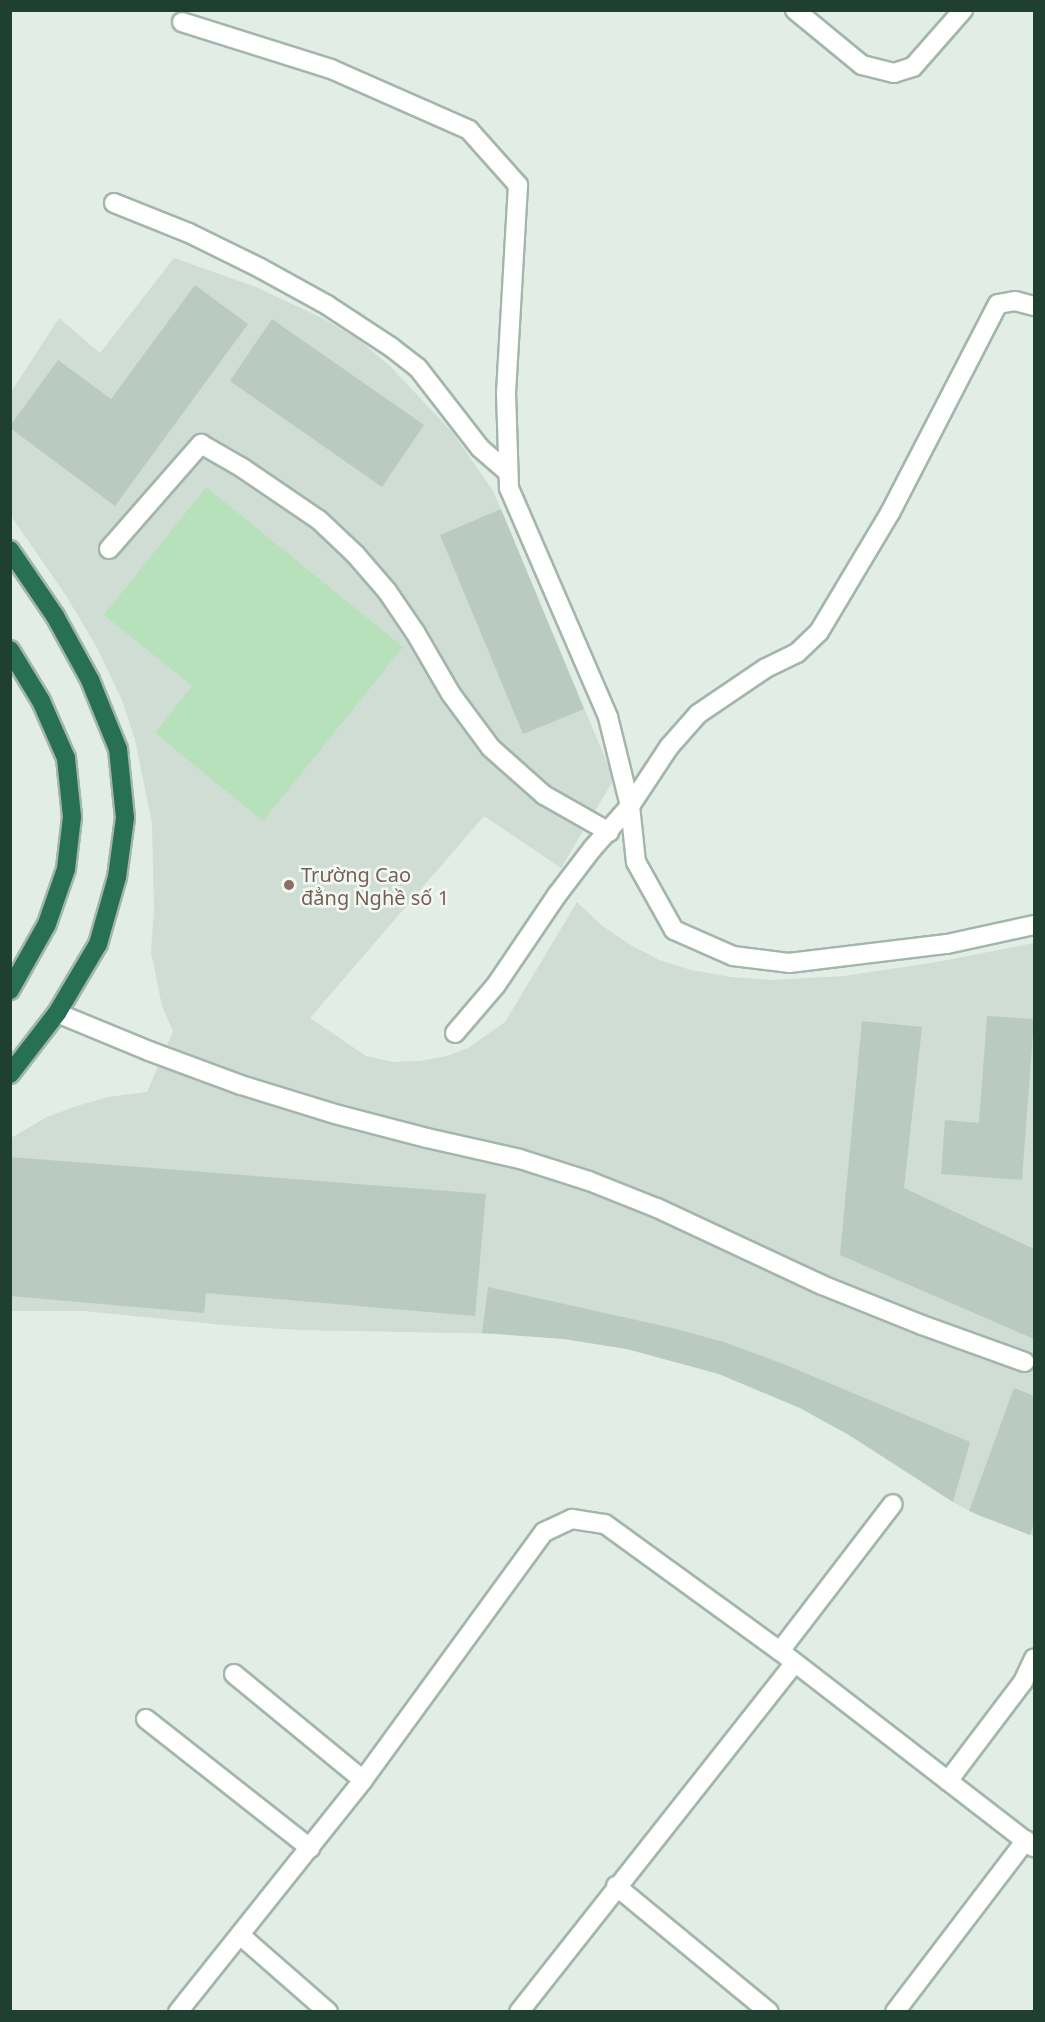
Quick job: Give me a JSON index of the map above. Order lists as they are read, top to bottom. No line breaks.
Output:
{"places":["Trường Cao đẳng Nghề số 1"]}
